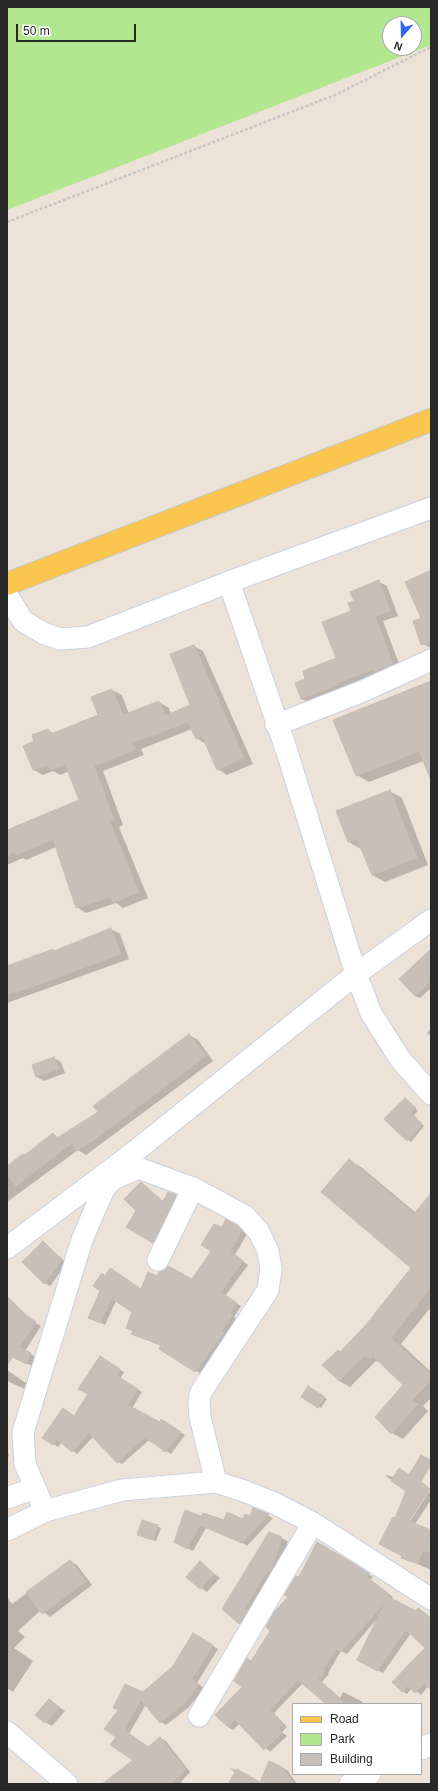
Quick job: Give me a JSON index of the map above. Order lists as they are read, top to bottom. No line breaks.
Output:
{"legend":["Road","Park","Building"],"scale_bar":"50 m","north":"bottom"}
